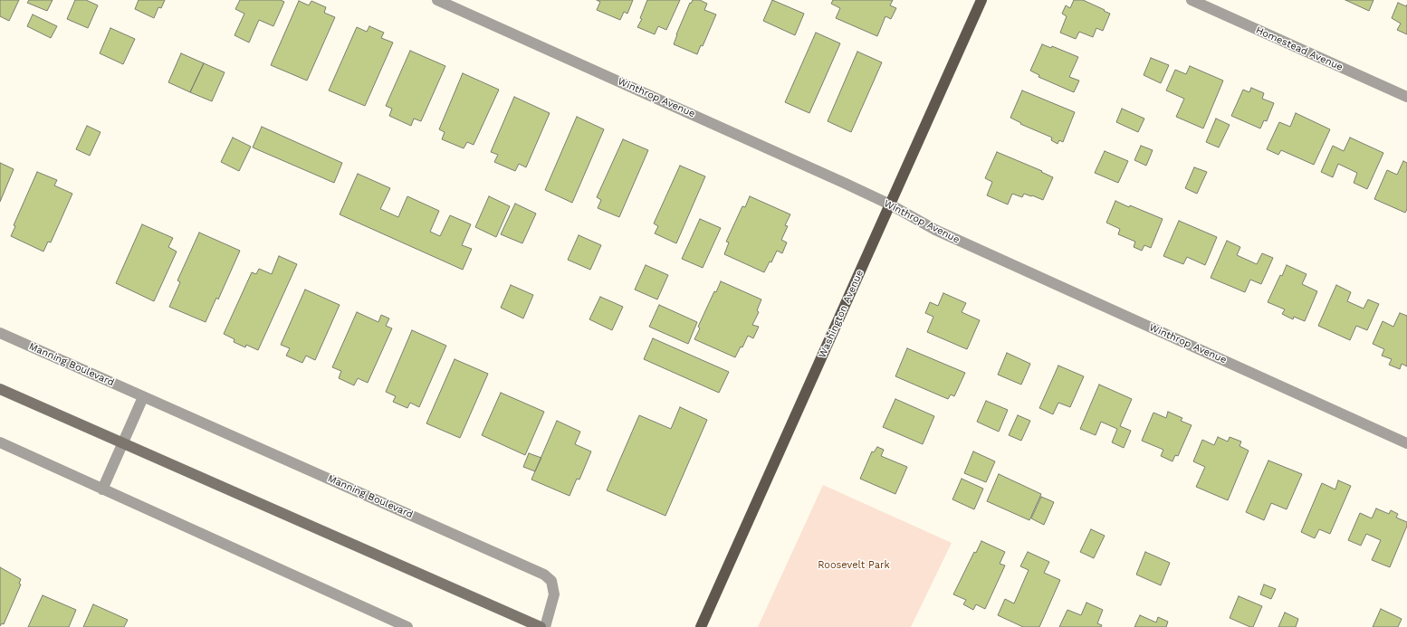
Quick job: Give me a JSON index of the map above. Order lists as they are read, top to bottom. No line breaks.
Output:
{"streets":{"main road":["Washington Avenue"],"street":["Homestead Avenue","Winthrop Avenue","Manning Boulevard"]},"crossings":[["Winthrop Avenue","Washington Avenue"]],"parks":["Roosevelt Park"]}
